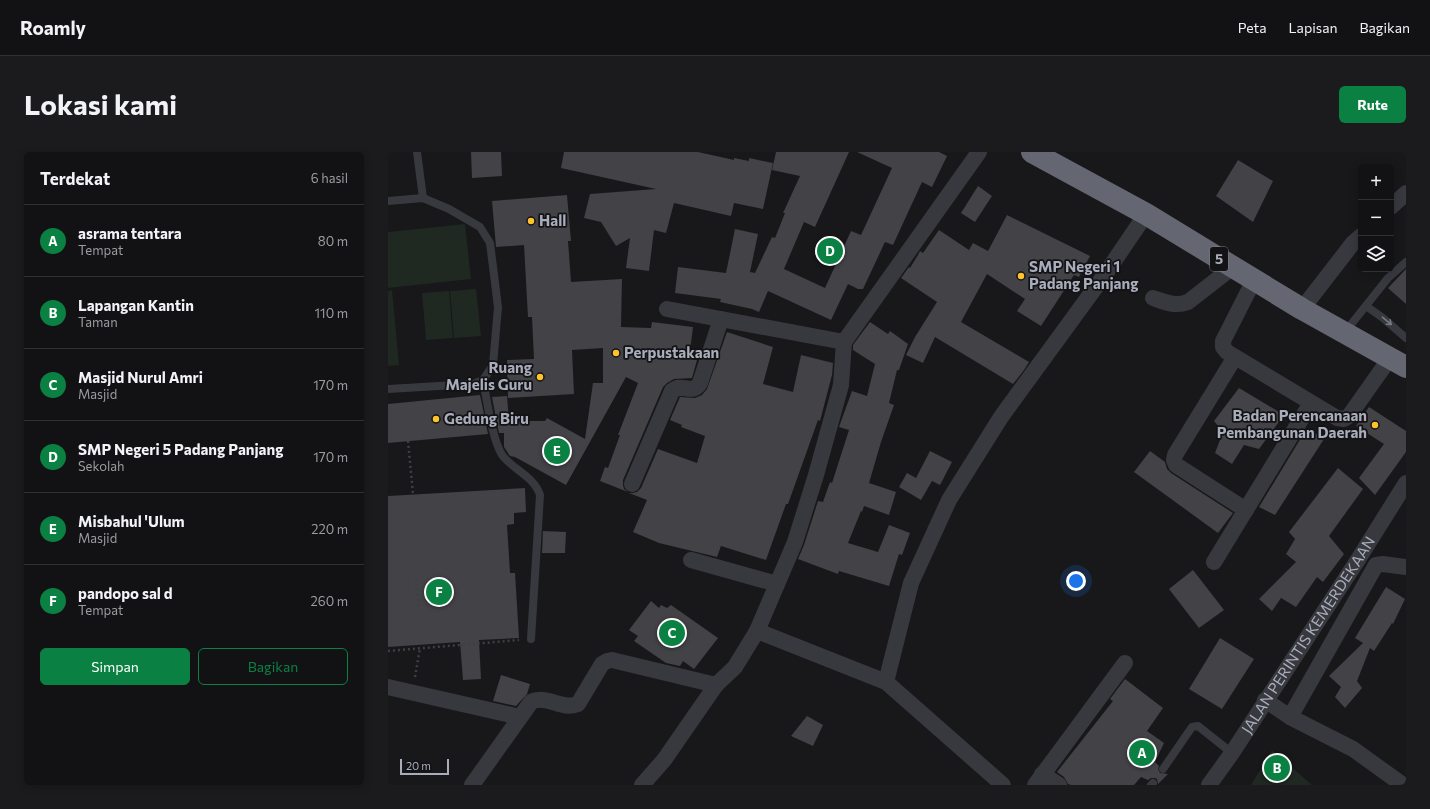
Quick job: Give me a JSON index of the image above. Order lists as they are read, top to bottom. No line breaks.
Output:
{"streets":{"highway":["5"],"street":["JALAN PERINTIS KEMERDEKAAN"]},"places":["Hall","SMP Negeri 1 Padang Panjang","Perpustakaan","Ruang Majelis Guru","Gedung Biru","Badan Perencanaan Pembangunan Daerah"],"scale_bar":"20 m","page":{"header":"Roamly","nav":["Peta","Lapisan","Bagikan"],"buttons":["Rute",["Simpan","Bagikan"]],"title":"Lokasi kami","heading":["Terdekat","6 hasil"],"map_buttons":["+","−"],"list":[{"mark":"A","name":"asrama tentara","note":"Tempat","value":"80 m"},{"mark":"B","name":"Lapangan Kantin","note":"Taman","value":"110 m"},{"mark":"C","name":"Masjid Nurul Amri","note":"Masjid","value":"170 m"},{"mark":"D","name":"SMP Negeri 5 Padang Panjang","note":"Sekolah","value":"170 m"},{"mark":"E","name":"Misbahul 'Ulum","note":"Masjid","value":"220 m"},{"mark":"F","name":"pandopo sal d","note":"Tempat","value":"260 m"}],"pins":["D","E","F","C","A","B"],"scale":"20 m"}}
